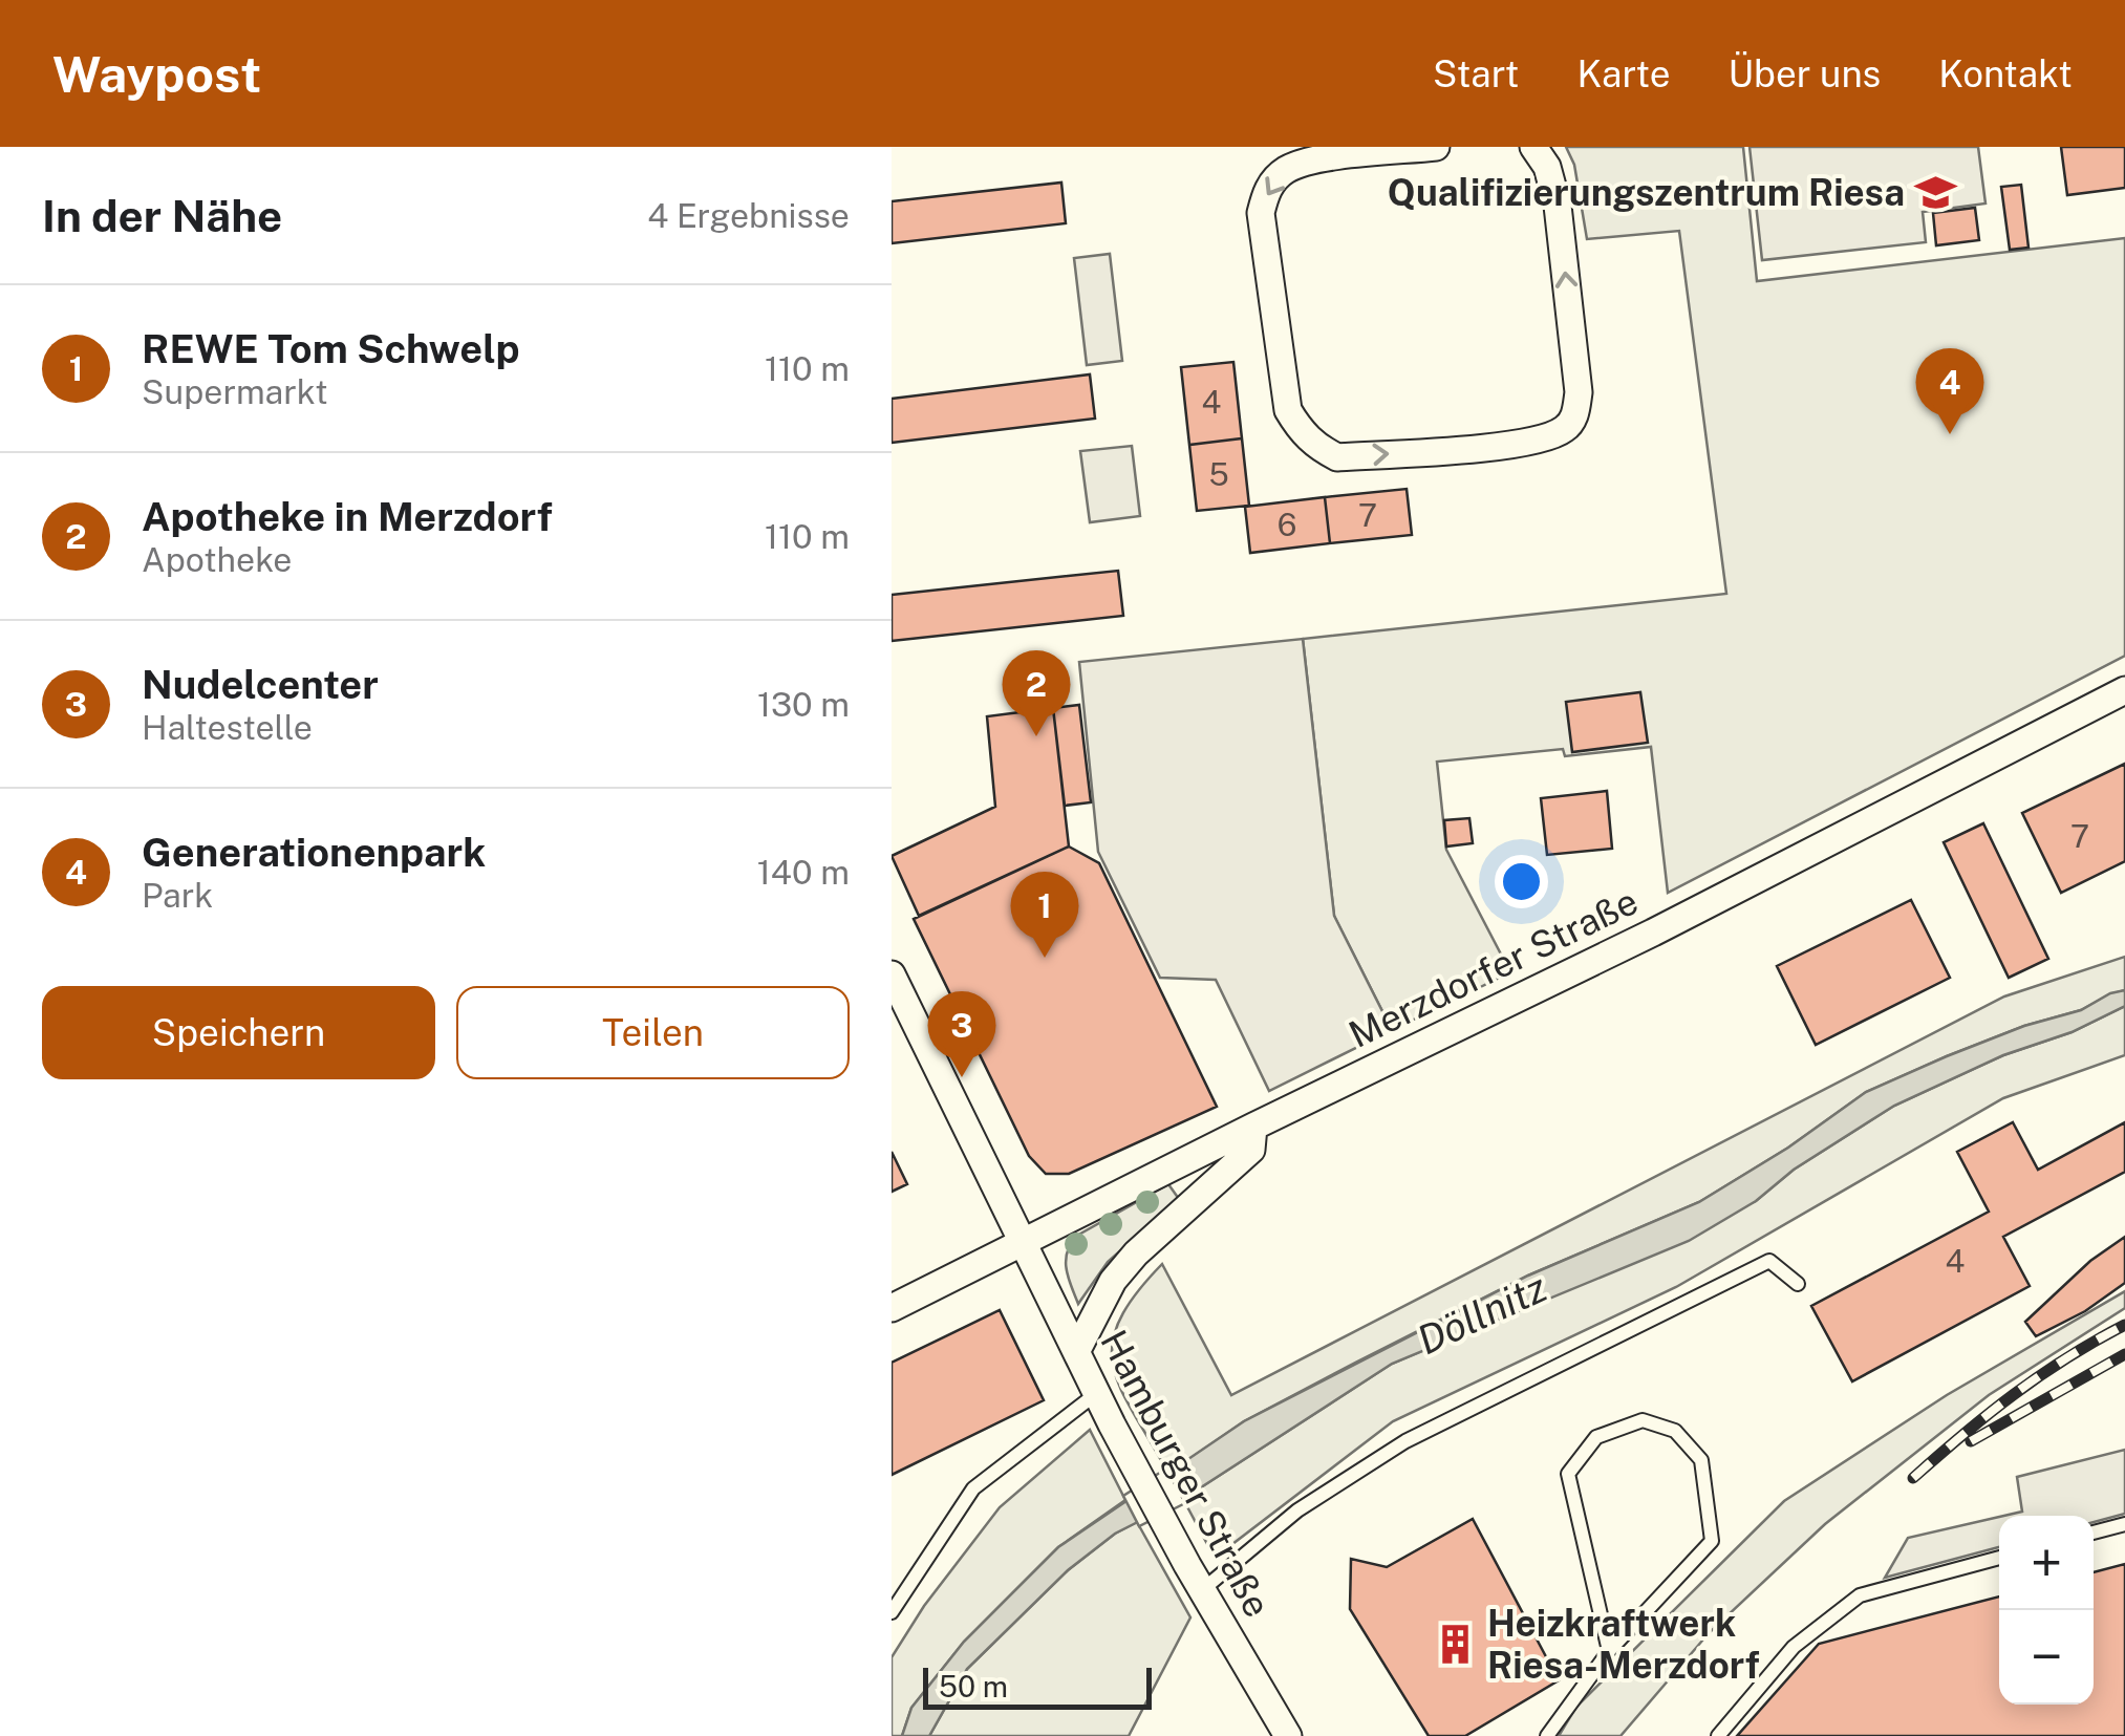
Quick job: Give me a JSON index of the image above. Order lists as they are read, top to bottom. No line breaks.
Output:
{"streets":{"street":["Merzdorfer Straße","Hamburger Straße"]},"crossings":[["Merzdorfer Straße","Hamburger Straße"]],"water":["Döllnitz"],"places":{"school or university":["Qualifizierungszentrum Riesa"],"building":["Heizkraftwerk Riesa-Merzdorf"]},"house_numbers":["4","5","7","6","7","4"],"scale_bar":"50 m","page":{"header":"Waypost","nav":["Start","Karte","Über uns","Kontakt"],"heading":["In der Nähe","4 Ergebnisse"],"list":[{"mark":"1","name":"REWE Tom Schwelp","note":"Supermarkt","value":"110 m"},{"mark":"2","name":"Apotheke in Merzdorf","note":"Apotheke","value":"110 m"},{"mark":"3","name":"Nudelcenter","note":"Haltestelle","value":"130 m"},{"mark":"4","name":"Generationenpark","note":"Park","value":"140 m"}],"pins":["4","2","1","3"],"buttons":["Speichern","Teilen"],"map_buttons":["+","−"],"scale":"50 m"}}
